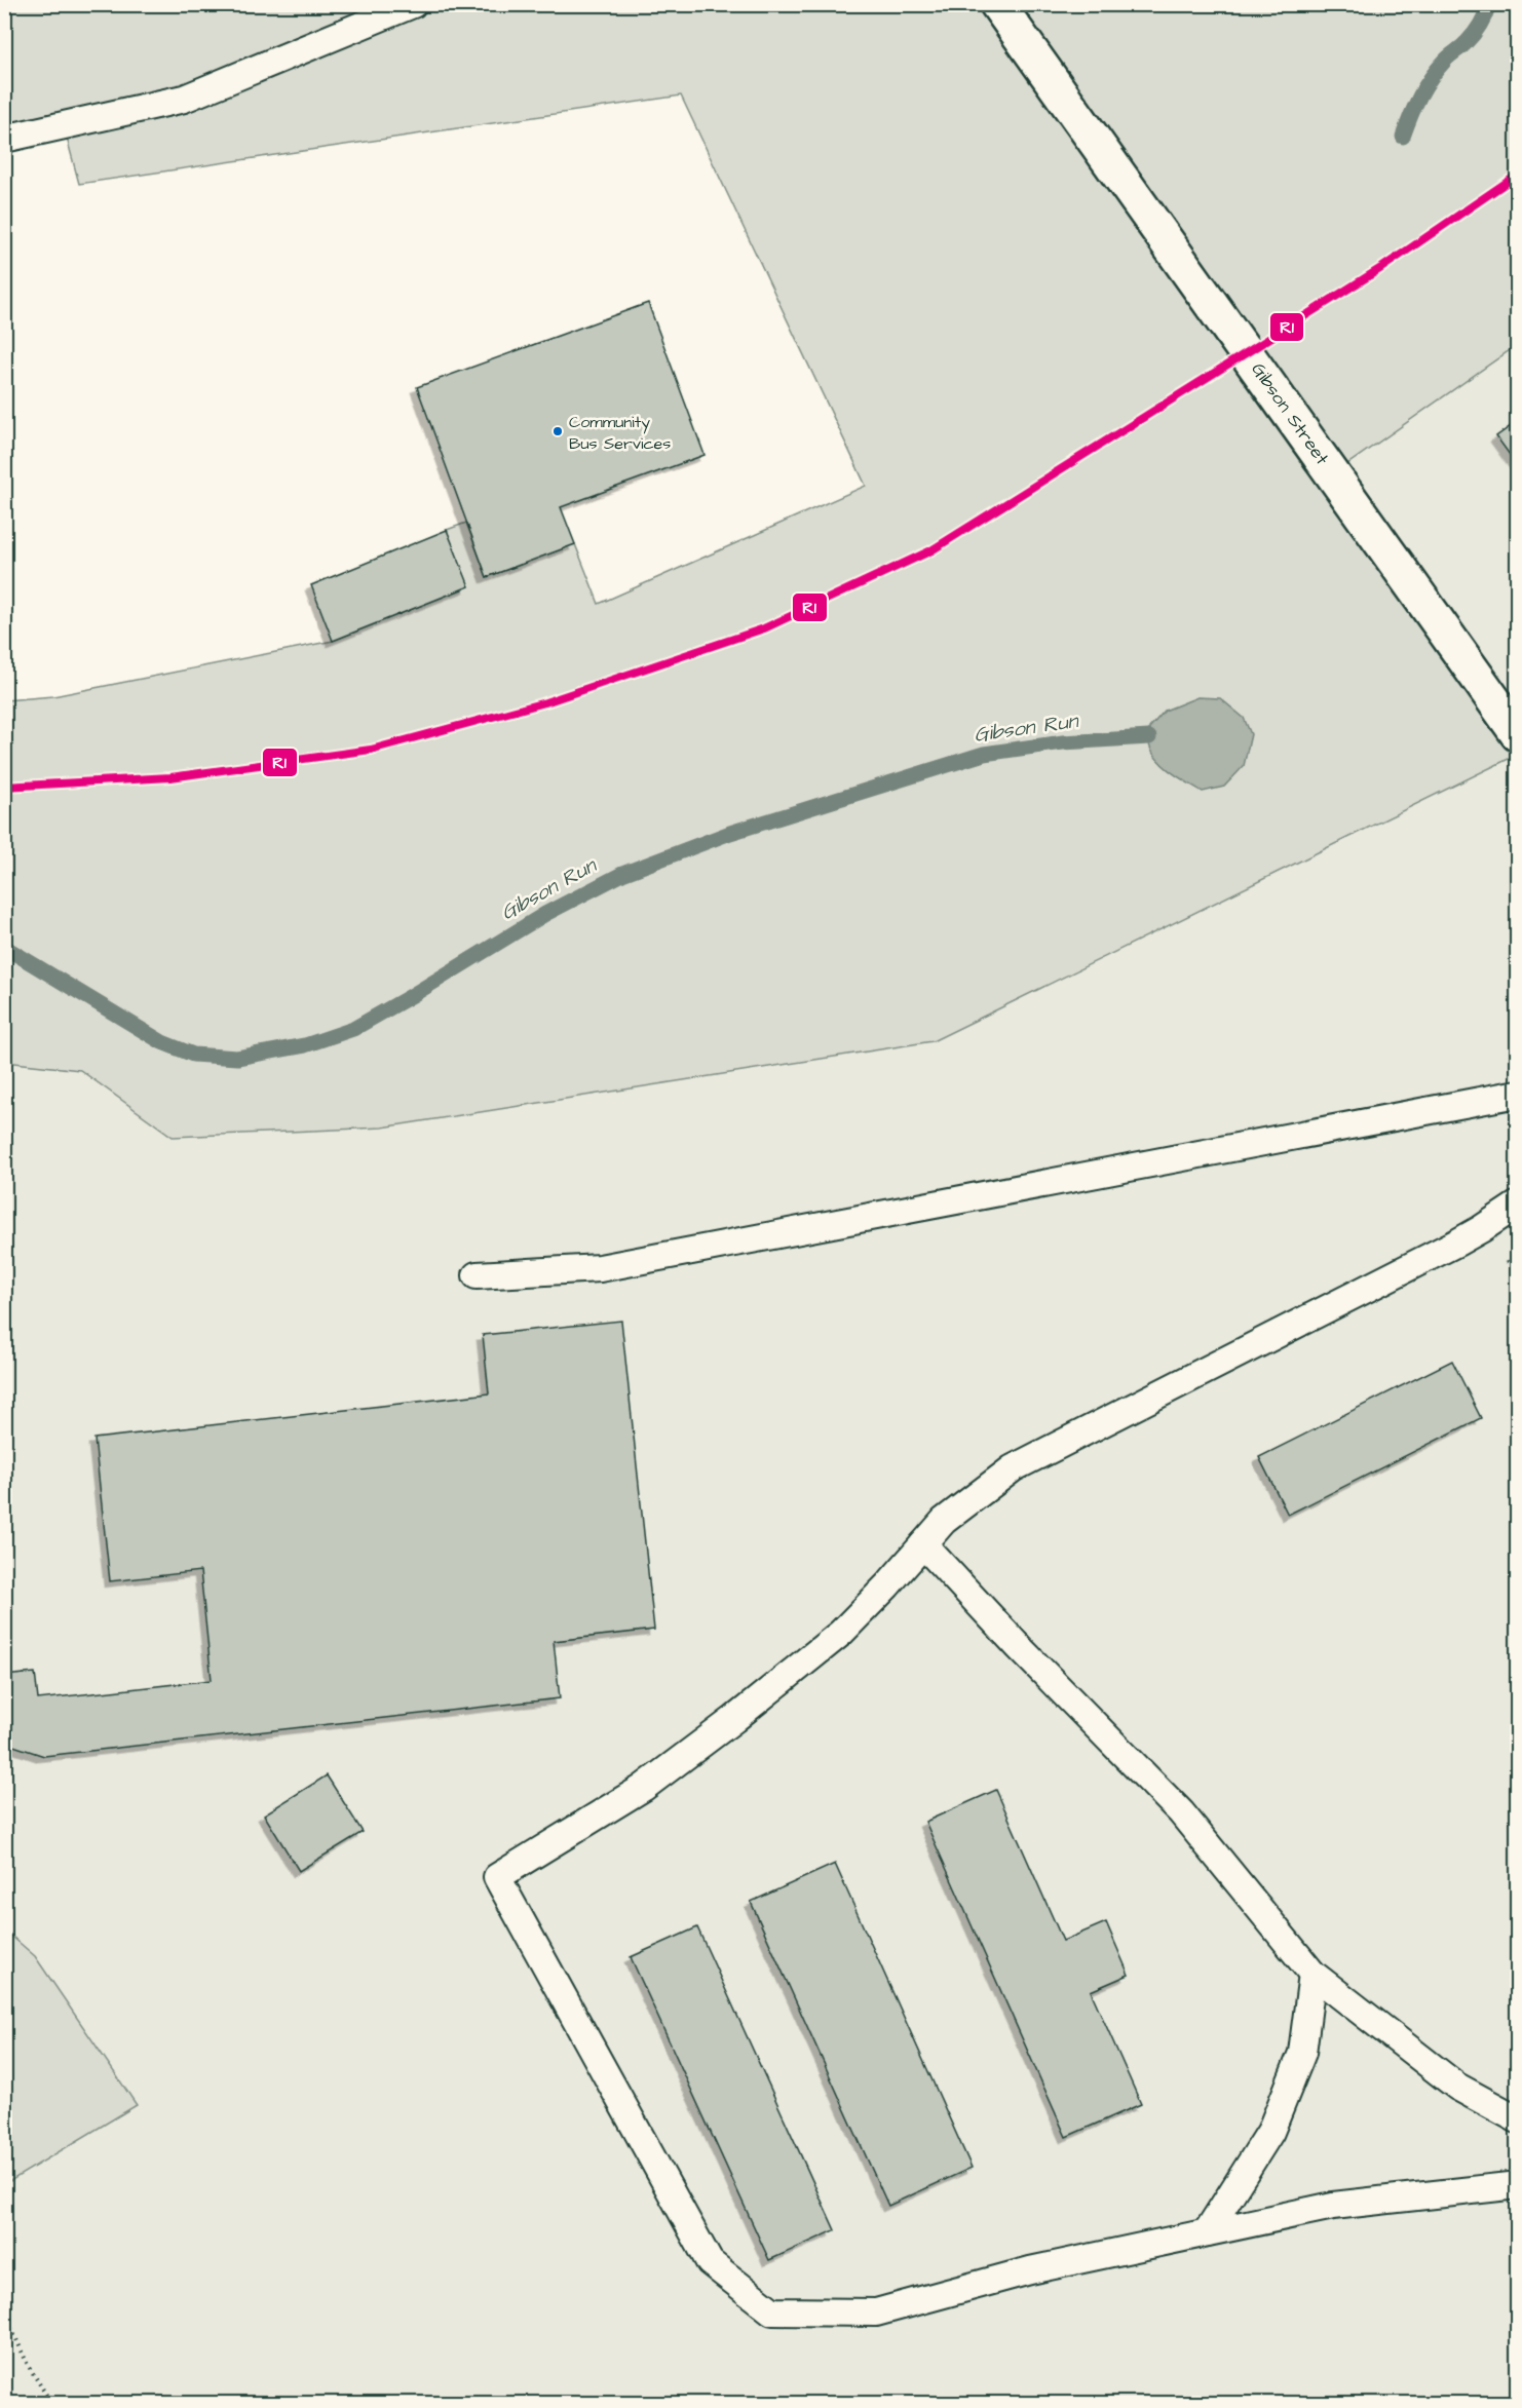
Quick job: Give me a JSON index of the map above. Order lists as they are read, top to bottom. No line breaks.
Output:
{"streets":{"street":["Gibson Street"]},"water":["Gibson Run"],"places":["Community Bus Services"],"lines":["transit line R1"]}
